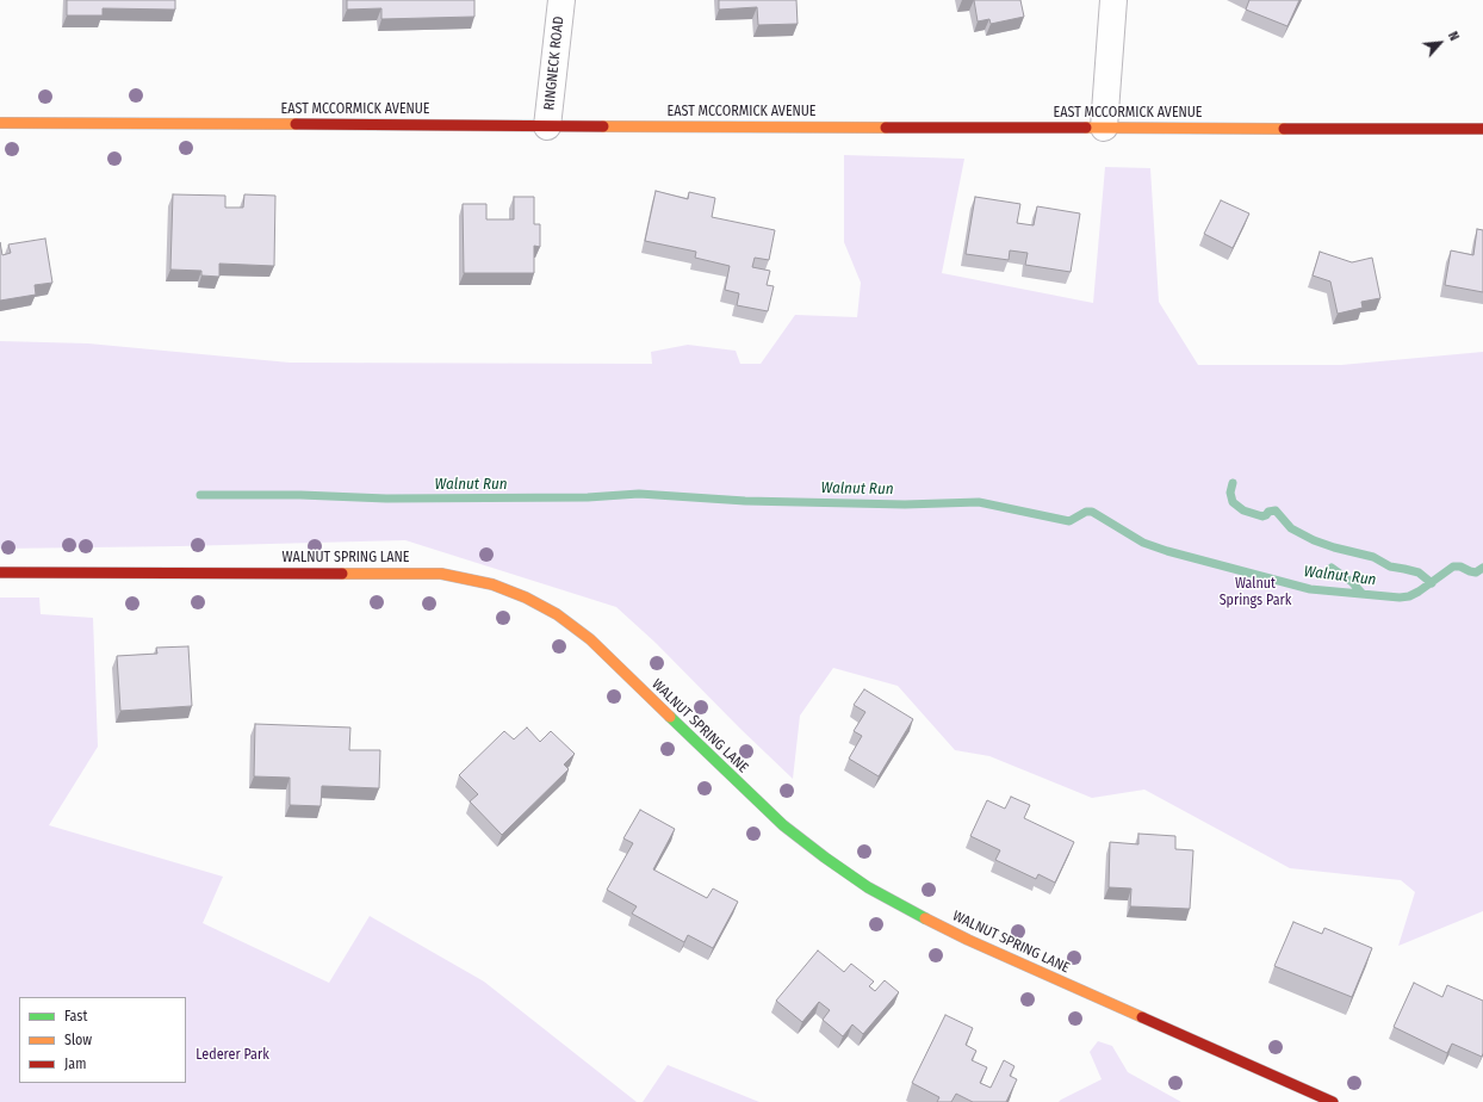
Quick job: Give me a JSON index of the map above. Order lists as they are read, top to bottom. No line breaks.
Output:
{"streets":{"street":["RINGNECK ROAD","EAST MCCORMICK AVENUE","WALNUT SPRING LANE"]},"crossings":[["RINGNECK ROAD","EAST MCCORMICK AVENUE"]],"water":["Walnut Run"],"parks":["Walnut Springs Park","Lederer Park"],"legend":["Fast","Slow","Jam"],"north":"top right"}
